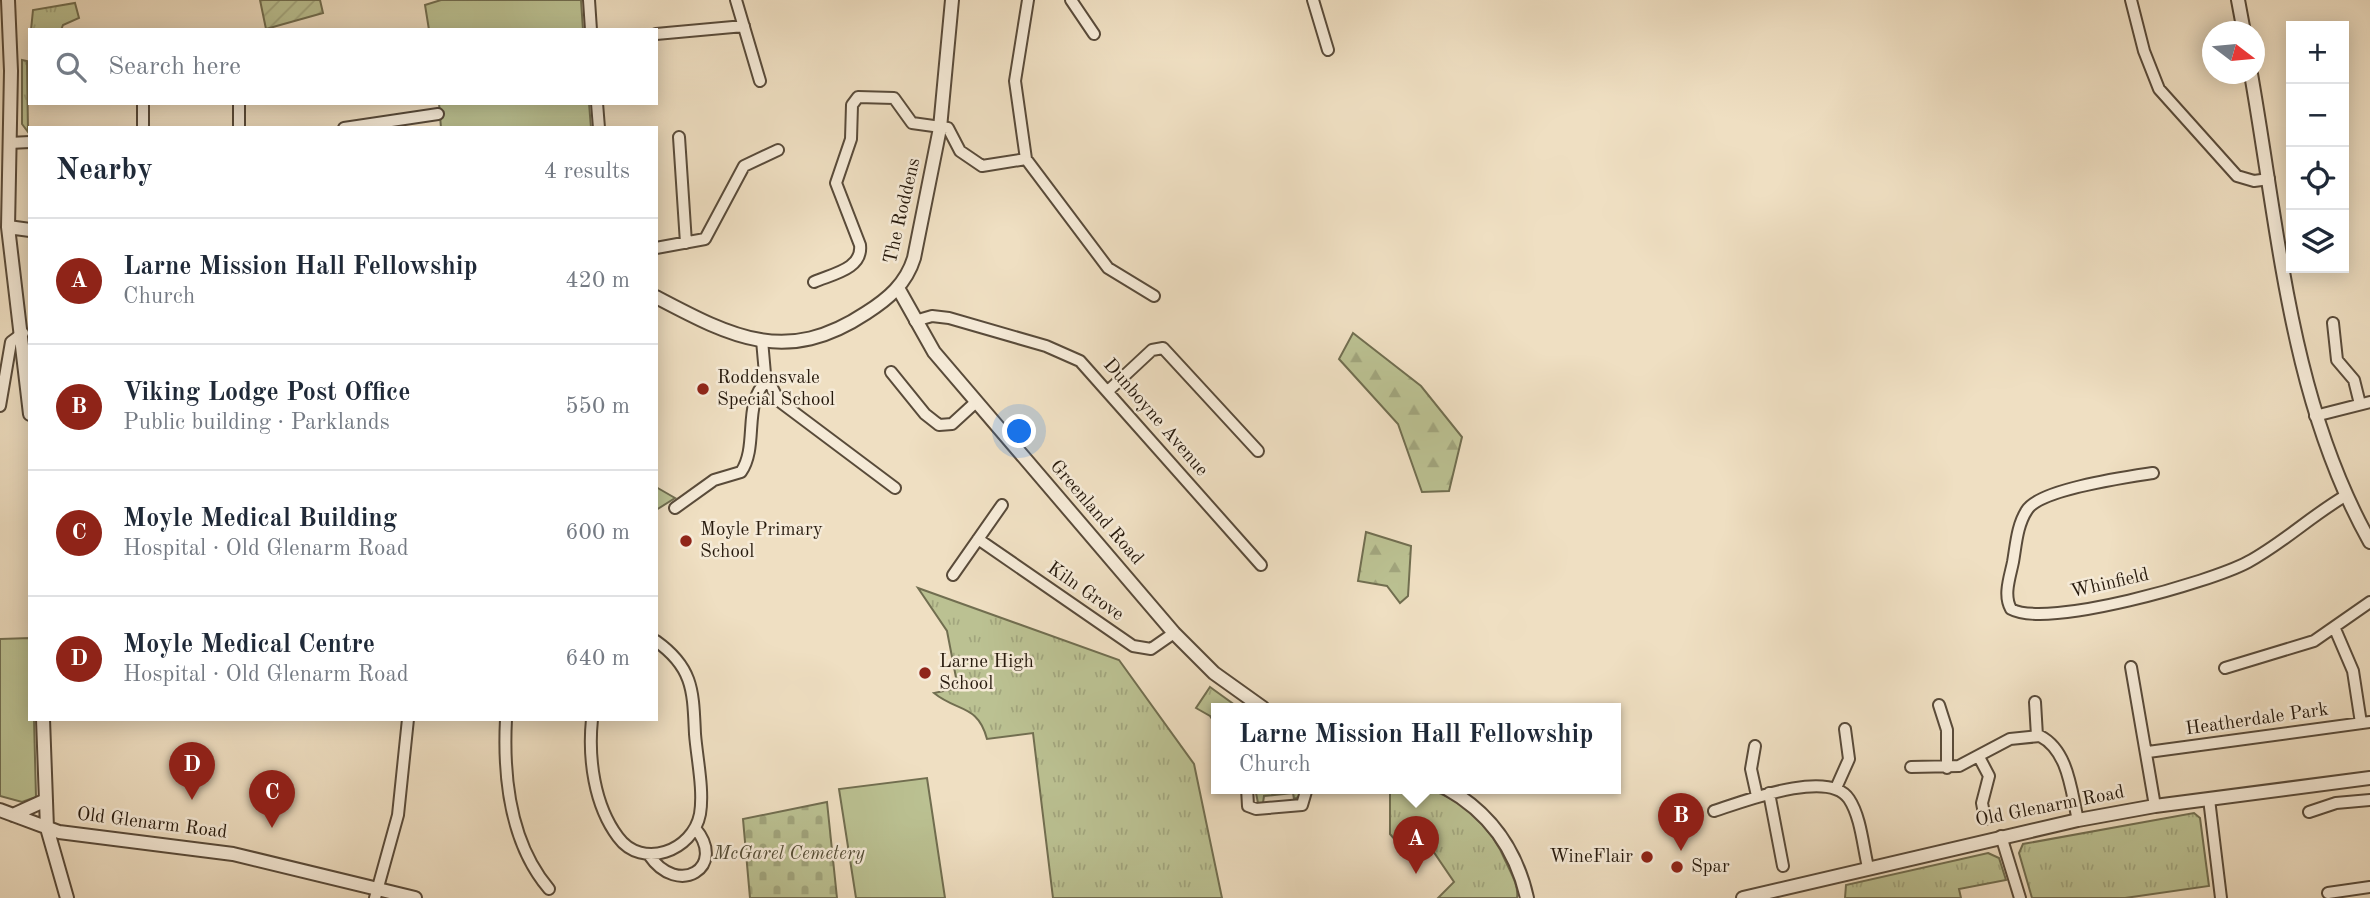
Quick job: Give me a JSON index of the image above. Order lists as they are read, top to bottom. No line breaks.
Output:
{"streets":{"street":["The Roddens","Dunboyne Avenue","Greenland Road","Whinfield","Kiln Grove","Heatherdale Park","Old Glenarm Road"]},"crossings":[["The Roddens","Greenland Road"],["Dunboyne Avenue","Greenland Road"],["Greenland Road","Kiln Grove"]],"parks":["McGarel Cemetery"],"places":["Roddensvale Special School","Moyle Primary School","Larne High School","WineFlair","Spar"],"north":"right","page":{"map_buttons":["+","−"],"search":"Search here","heading":["Nearby","4 results"],"list":[{"mark":"A","name":"Larne Mission Hall Fellowship","note":"Church","value":"420 m"},{"mark":"B","name":"Viking Lodge Post Office","note":"Public building · Parklands","value":"550 m"},{"mark":"C","name":"Moyle Medical Building","note":"Hospital · Old Glenarm Road","value":"600 m"},{"mark":"D","name":"Moyle Medical Centre","note":"Hospital · Old Glenarm Road","value":"640 m"}],"popup":["Larne Mission Hall Fellowship","Church"],"pins":["D","C","B","A"]}}
